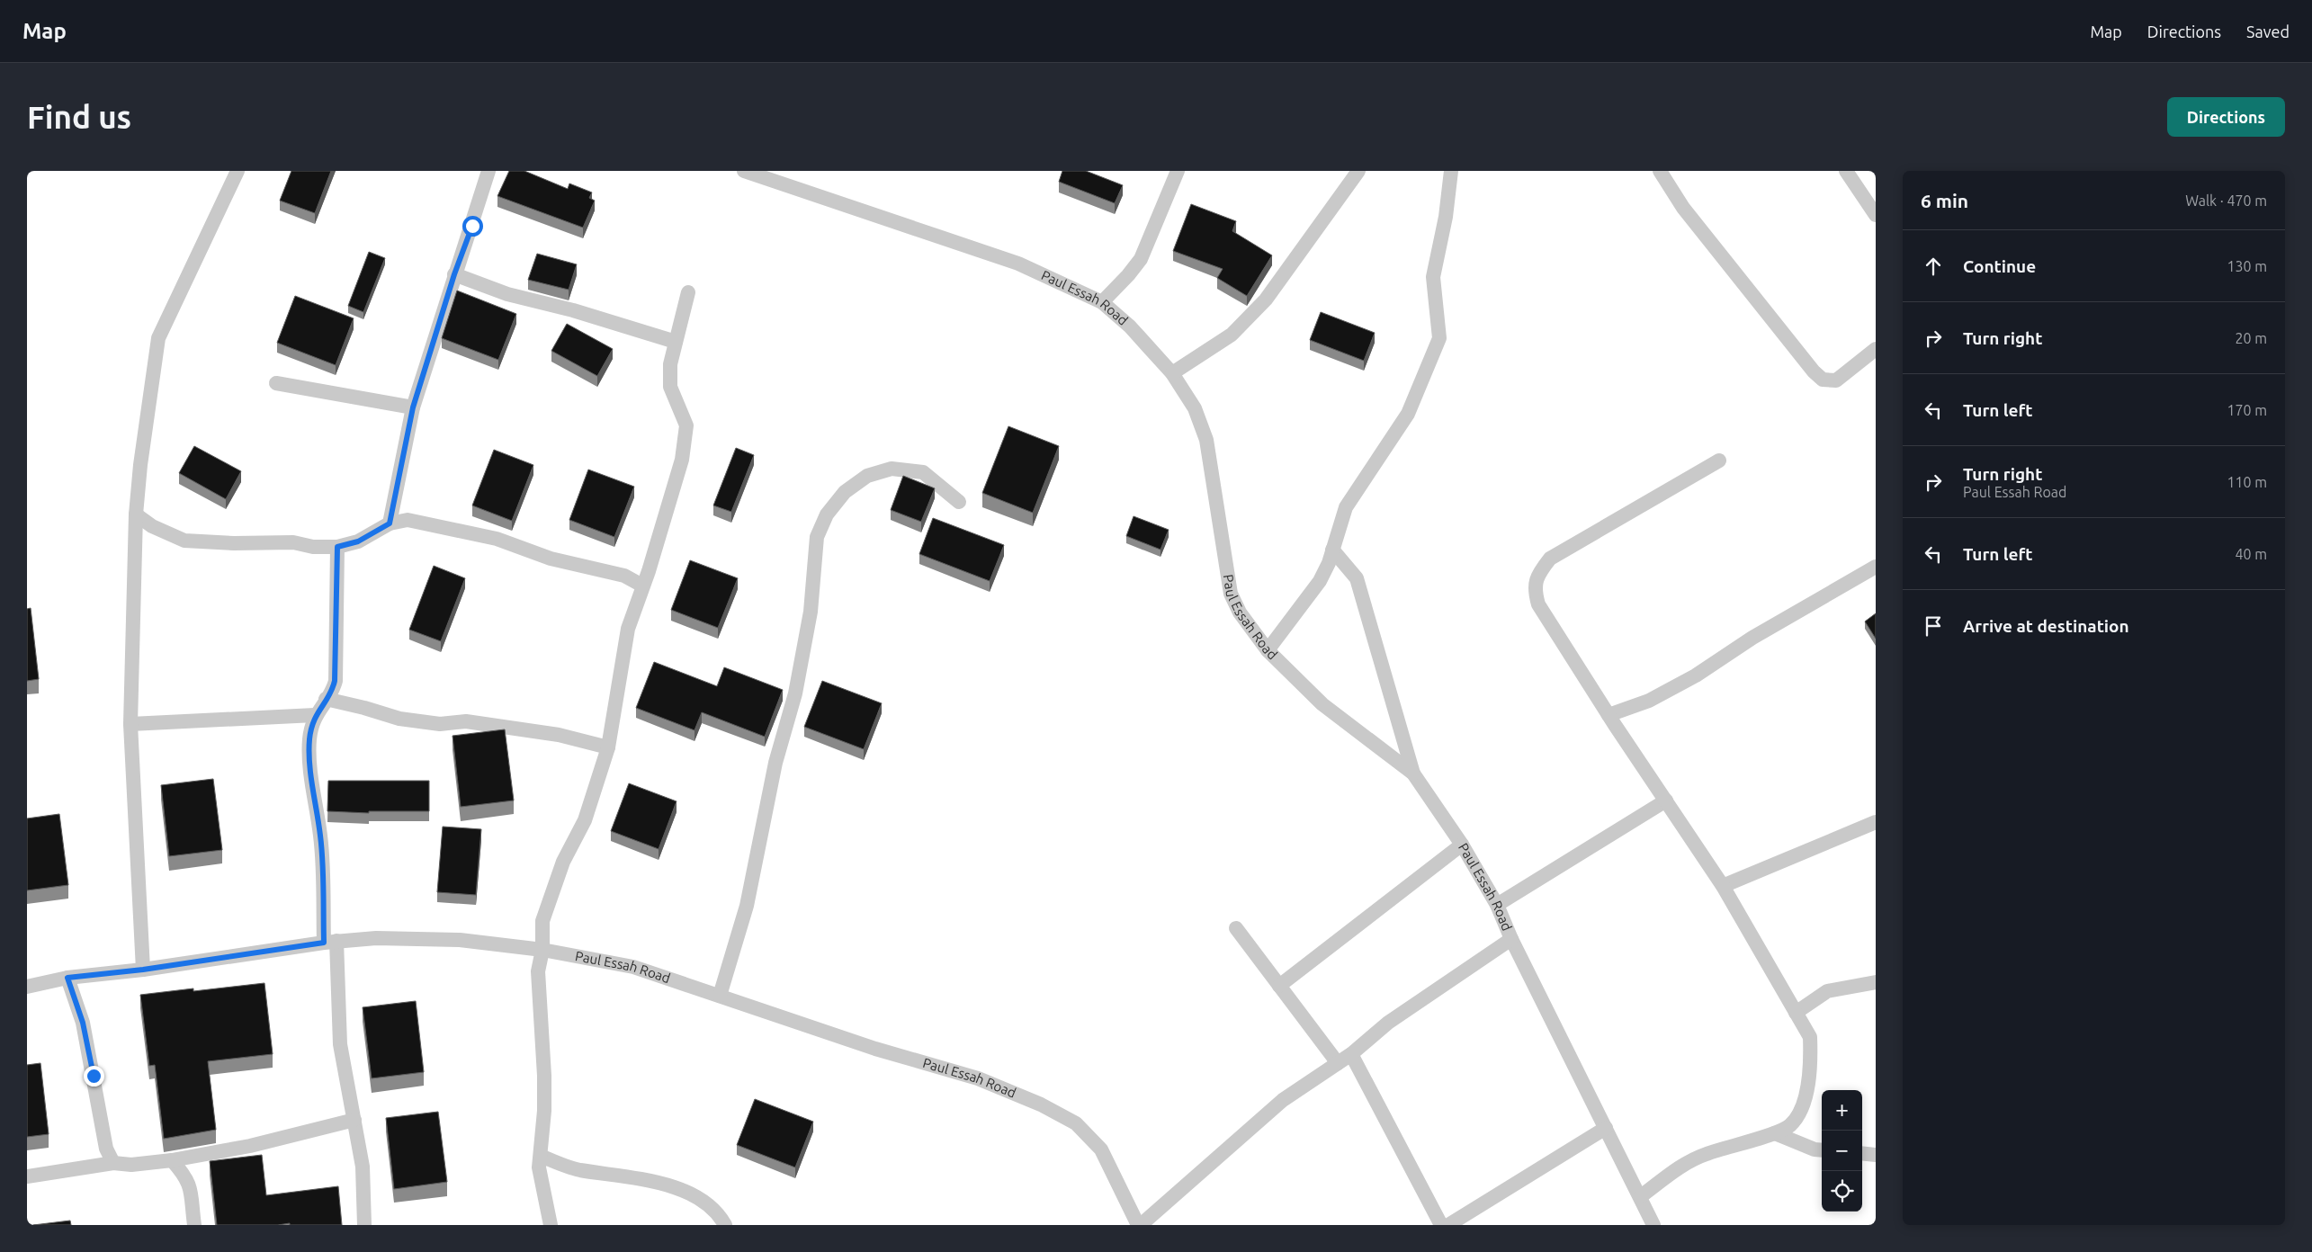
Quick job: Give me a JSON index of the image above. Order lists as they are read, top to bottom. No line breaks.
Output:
{"streets":{"street":["Paul Essah Road"]},"page":{"header":"Map","nav":["Map","Directions","Saved"],"buttons":"Directions","title":"Find us","heading":["6 min","Walk · 470 m"],"list":[["Continue","130 m"],["Turn right","20 m"],["Turn left","170 m"],["Turn right","Paul Essah Road","110 m"],["Turn left","40 m"],"Arrive at destination"],"map_buttons":["+","−"]}}
